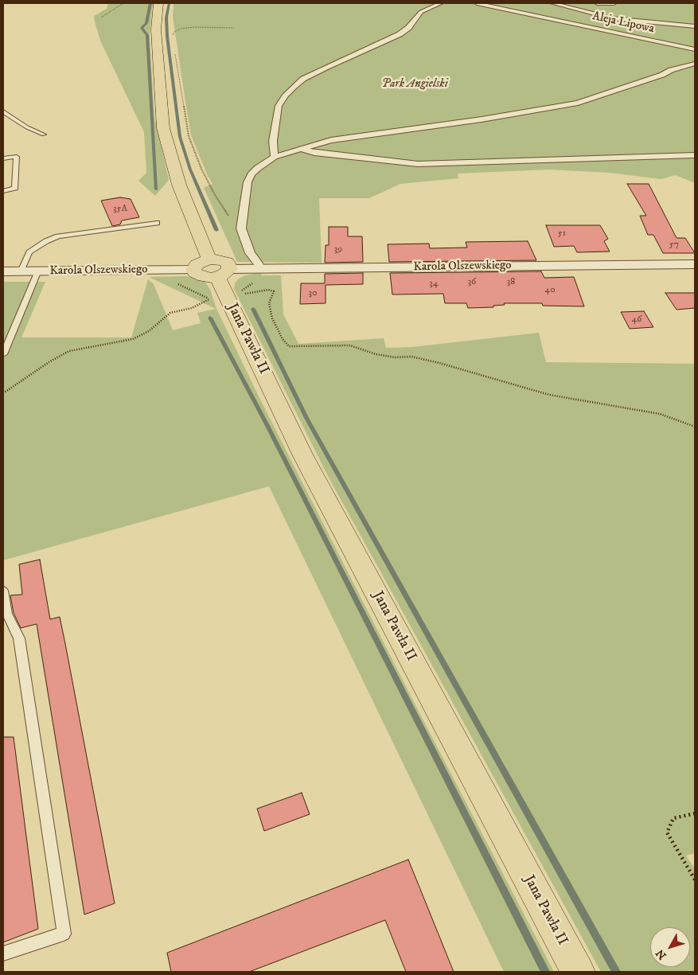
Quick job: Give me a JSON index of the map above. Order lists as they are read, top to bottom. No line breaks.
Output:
{"streets":{"main road":["Jana Pawła II"],"street":["Aleja Lipowa","Karola Olszewskiego"]},"crossings":[["Karola Olszewskiego","Jana Pawła II"]],"parks":["Park Angielski"],"house_numbers":["35A","51","57","39","36","38","34","40","30","46"],"north":"bottom left"}
